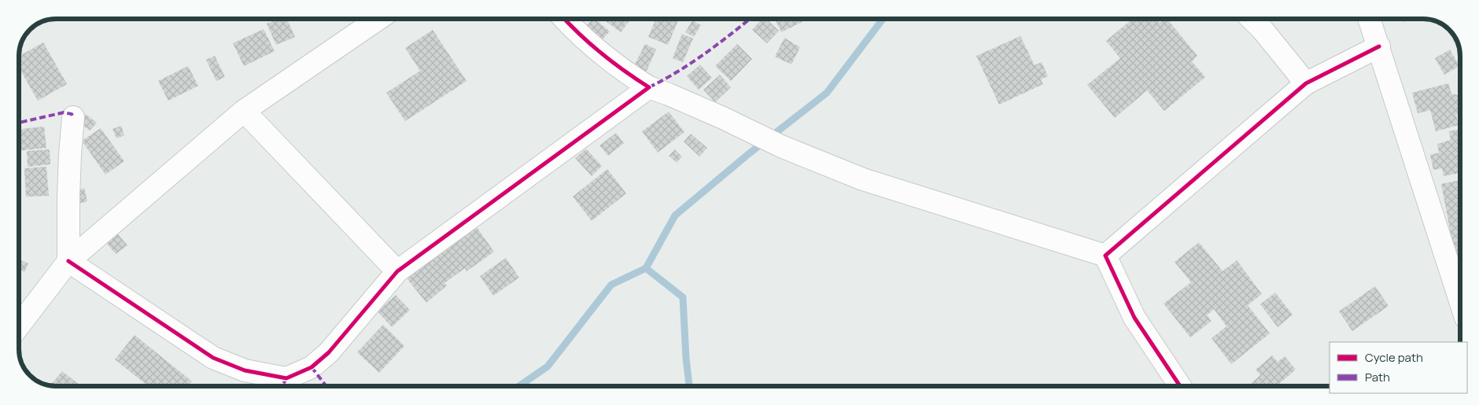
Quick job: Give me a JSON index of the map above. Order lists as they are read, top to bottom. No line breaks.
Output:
{"legend":["Cycle path","Path"]}
